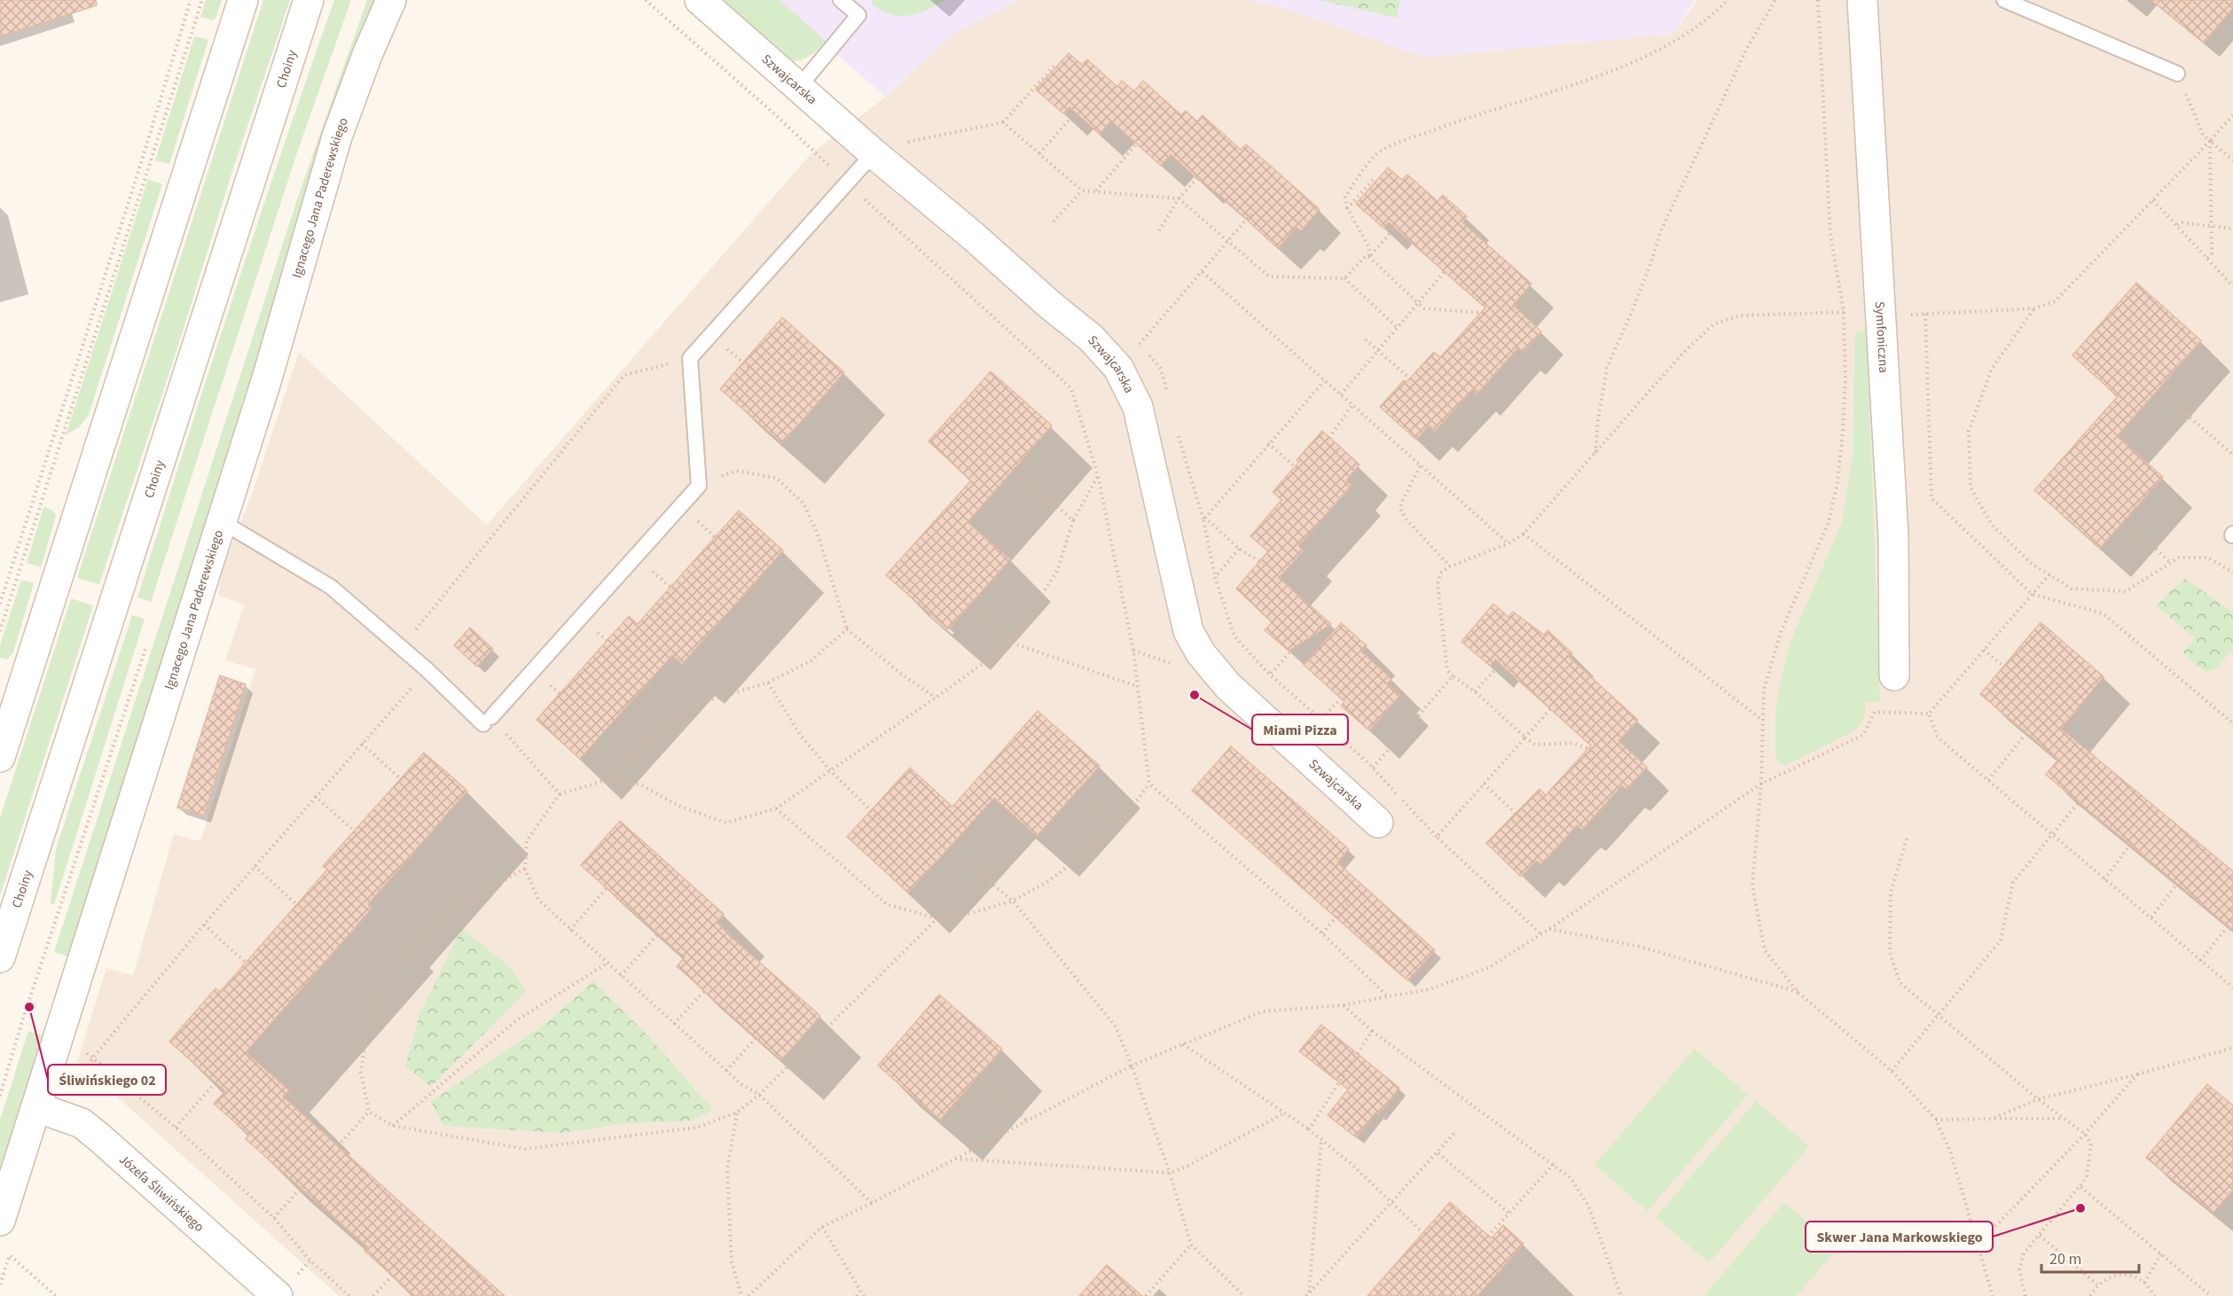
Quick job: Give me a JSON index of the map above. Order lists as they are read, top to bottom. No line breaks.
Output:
{"streets":{"street":["Choiny","Szwajcarska","Ignacego Jana Paderewskiego","Symfoniczna","Józefa Śliwińskiego"]},"crossings":[["Ignacego Jana Paderewskiego","Józefa Śliwińskiego"]],"places":["Miami Pizza","Śliwińskiego 02","Skwer Jana Markowskiego"],"scale_bar":"20 m"}
